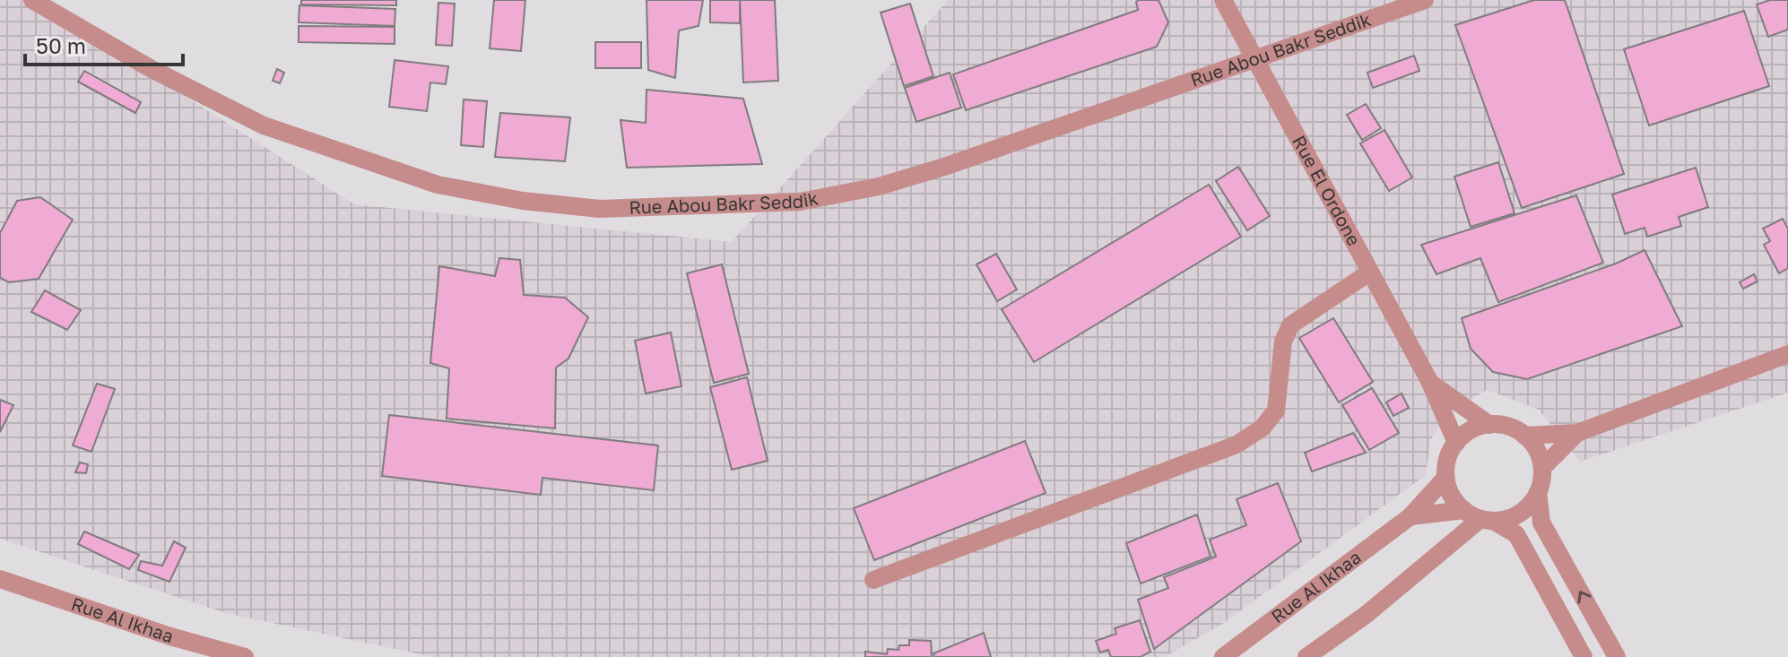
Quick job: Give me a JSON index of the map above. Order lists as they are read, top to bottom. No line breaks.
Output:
{"streets":{"street":["Rue Abou Bakr Seddik","Rue El Ordone","Rue Al Ikhaa"]},"crossings":[["Rue Abou Bakr Seddik","Rue El Ordone"],["Rue El Ordone","Rue Al Ikhaa"]],"scale_bar":"50 m"}
